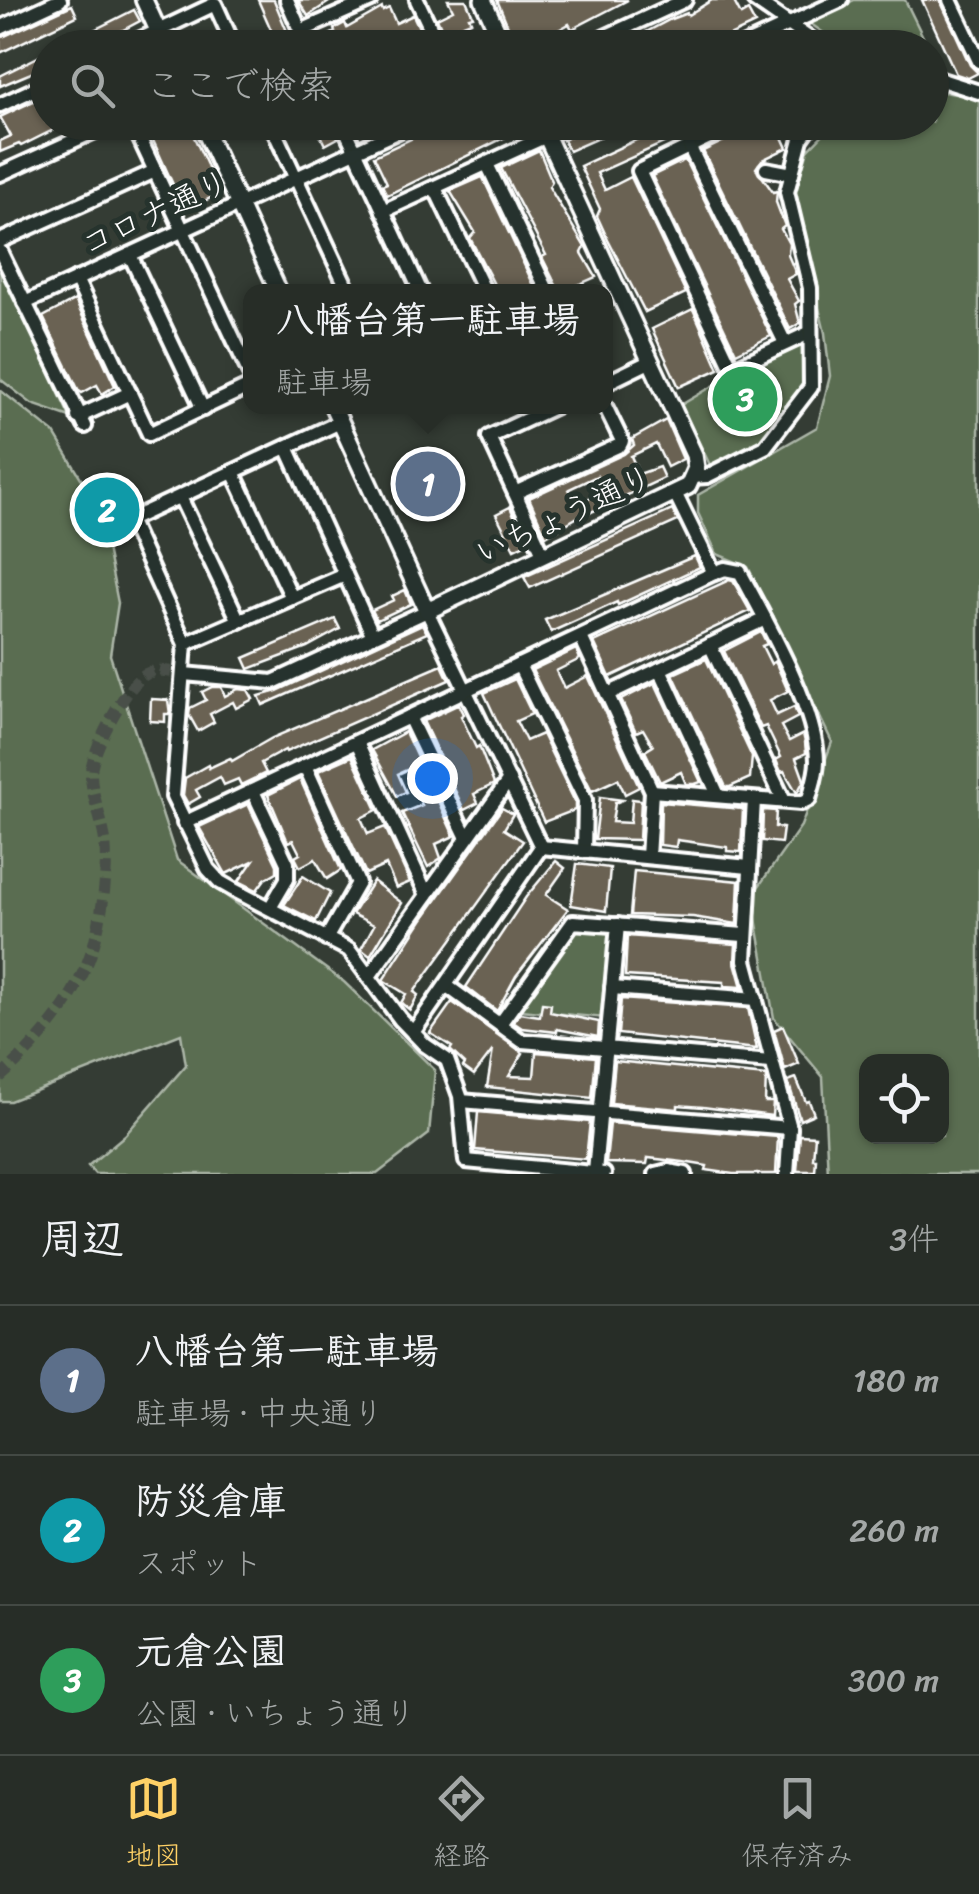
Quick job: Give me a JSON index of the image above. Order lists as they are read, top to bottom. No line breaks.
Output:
{"streets":{"street":["コロナ通り","いちょう通り"]},"page":{"search":"ここで検索","popup":["八幡台第一駐車場","駐車場"],"pins":["3","1","2"],"heading":["周辺","3件"],"list":[{"mark":"1","name":"八幡台第一駐車場","note":"駐車場 · 中央通り","value":"180 m"},{"mark":"2","name":"防災倉庫","note":"スポット","value":"260 m"},{"mark":"3","name":"元倉公園","note":"公園 · いちょう通り","value":"300 m"}],"nav":["地図","経路","保存済み"]}}
